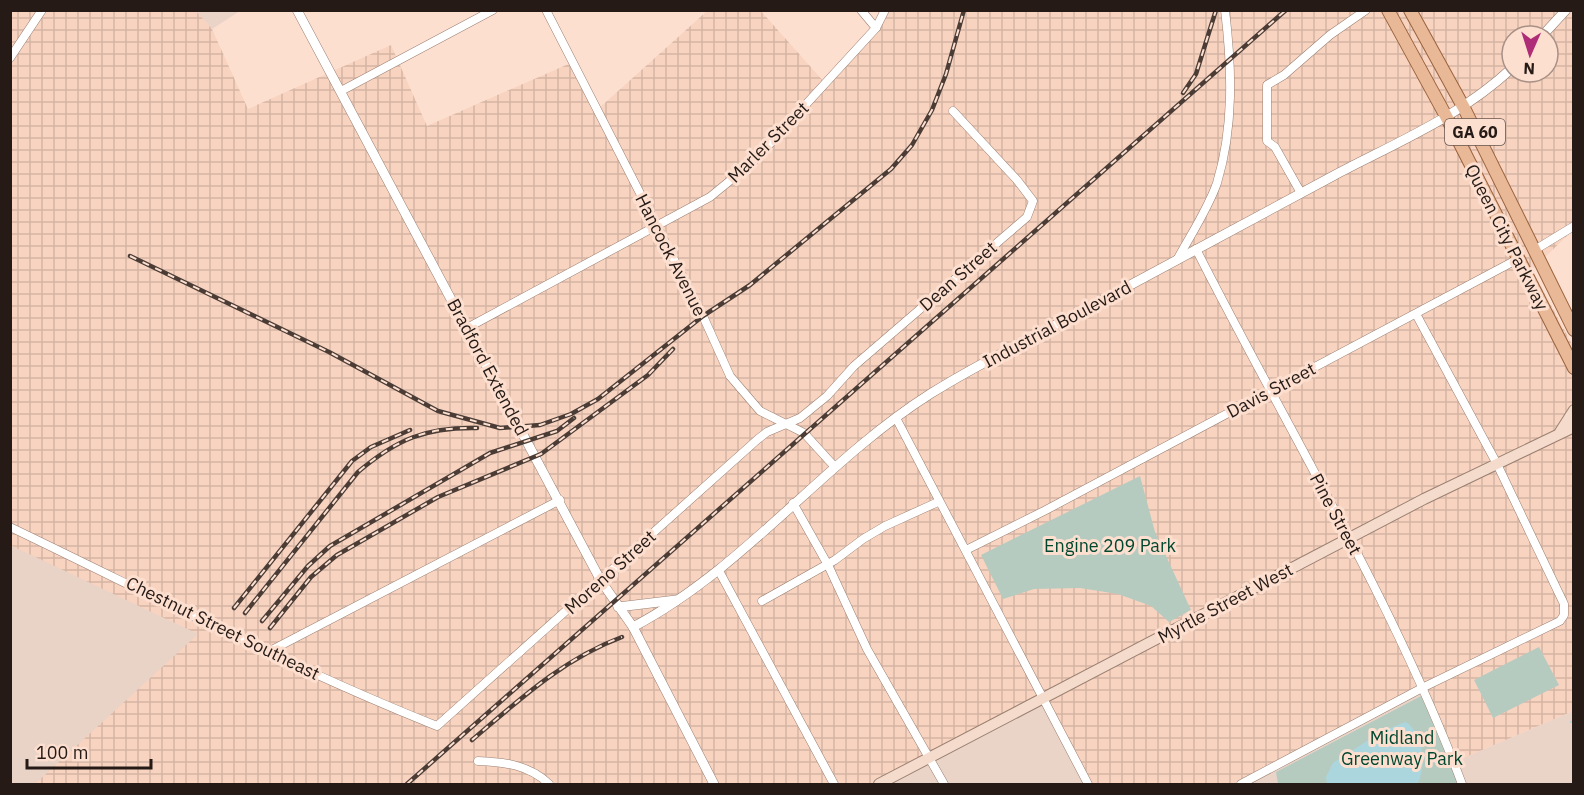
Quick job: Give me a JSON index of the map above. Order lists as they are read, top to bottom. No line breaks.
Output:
{"streets":{"main road":["GA 60","Queen City Parkway","Davis Street","Myrtle Street West"],"street":["Marler Street","Hancock Avenue","Dean Street","Industrial Boulevard","Bradford Extended","Pine Street","Moreno Street","Chestnut Street Southeast"]},"crossings":[["Marler Street","Hancock Avenue"],["Marler Street","Bradford Extended"],["Queen City Parkway","Industrial Boulevard"],["Queen City Parkway","Davis Street"],["Hancock Avenue","Dean Street"],["Hancock Avenue","Industrial Boulevard"],["Hancock Avenue","Moreno Street"],["Dean Street","Moreno Street"],["Industrial Boulevard","Bradford Extended"],["Industrial Boulevard","Pine Street"],["Bradford Extended","Moreno Street"],["Davis Street","Pine Street"],["Pine Street","Myrtle Street West"],["Moreno Street","Chestnut Street Southeast"]],"parks":["Engine 209 Park","Midland Greenway Park"],"scale_bar":"100 m","north":"bottom"}
